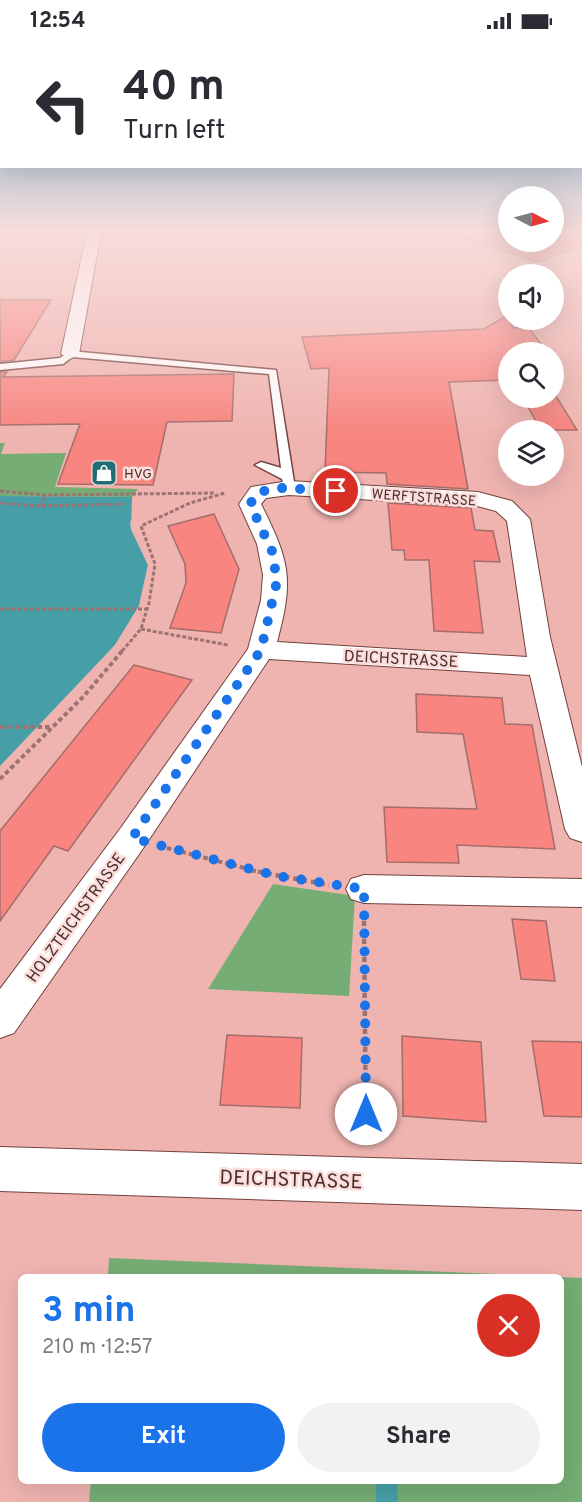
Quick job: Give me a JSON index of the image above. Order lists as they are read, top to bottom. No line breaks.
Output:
{"streets":{"street":["WERFTSTRASSE","DEICHSTRASSE","HOLZTEICHSTRASSE"]},"crossings":[["WERFTSTRASSE","DEICHSTRASSE"],["WERFTSTRASSE","HOLZTEICHSTRASSE"],["DEICHSTRASSE","HOLZTEICHSTRASSE"]],"places":{"shop":["HVG"]},"north":"right","page":{"status":"12:54","turn":["40 m","Turn left"],"heading":["3 min","210 m · 12:57"],"buttons":["Exit","Share"]}}
